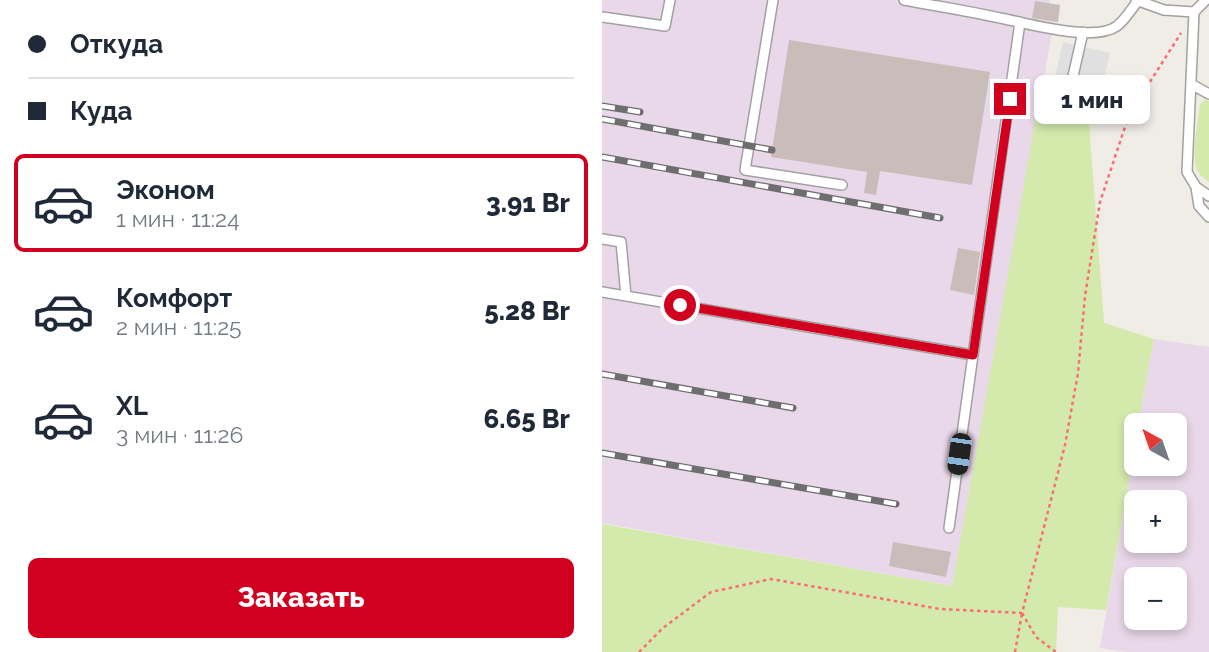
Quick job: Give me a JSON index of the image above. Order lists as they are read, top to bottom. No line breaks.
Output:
{"north":"top left","page":{"banner":["Откуда","Куда"],"bubble":"1 мин","list":[{"name":"Эконом","note":"1 мин · 11:24","value":"3.91 Br"},{"name":"Комфорт","note":"2 мин · 11:25","value":"5.28 Br"},{"name":"XL","note":"3 мин · 11:26","value":"6.65 Br"}],"map_buttons":["+","−"],"buttons":"Заказать"}}
